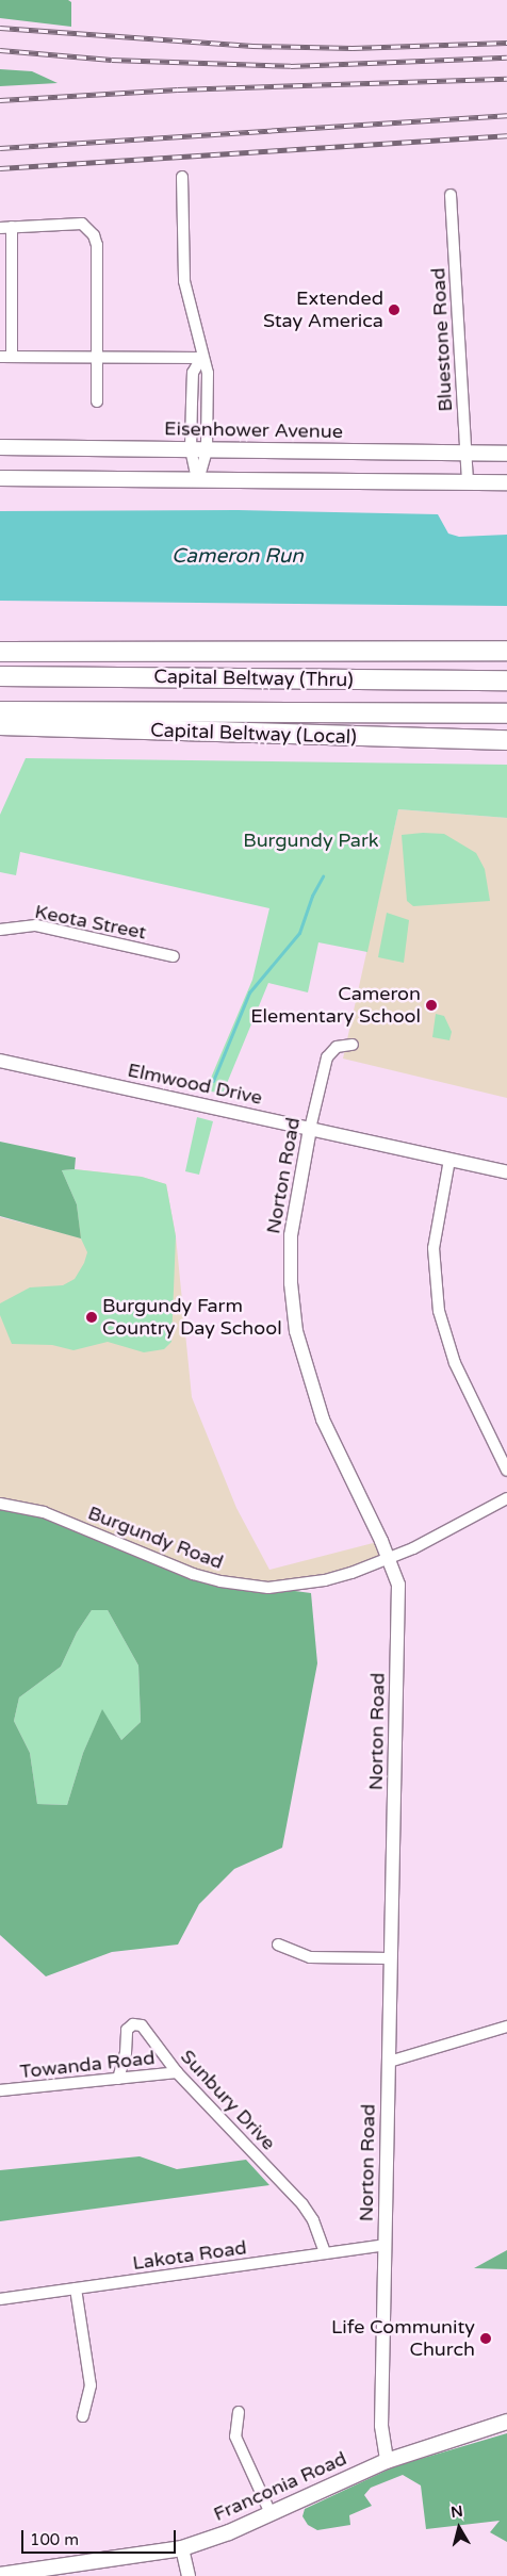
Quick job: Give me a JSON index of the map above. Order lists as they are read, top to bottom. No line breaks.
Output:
{"streets":{"highway":["Capital Beltway (Thru)","Capital Beltway (Local)"],"main road":["Eisenhower Avenue","Franconia Road"],"street":["Bluestone Road","Keota Street","Elmwood Drive","Norton Road","Burgundy Road","Towanda Road","Sunbury Drive","Lakota Road"]},"crossings":[["Bluestone Road","Eisenhower Avenue"],["Elmwood Drive","Norton Road"],["Norton Road","Burgundy Road"],["Norton Road","Lakota Road"],["Norton Road","Franconia Road"],["Towanda Road","Sunbury Drive"],["Sunbury Drive","Lakota Road"]],"water":["Cameron Run"],"parks":["Burgundy Park"],"places":["Extended Stay America","Cameron Elementary School","Burgundy Farm Country Day School","Life Community Church"],"scale_bar":"100 m","north":"top"}
